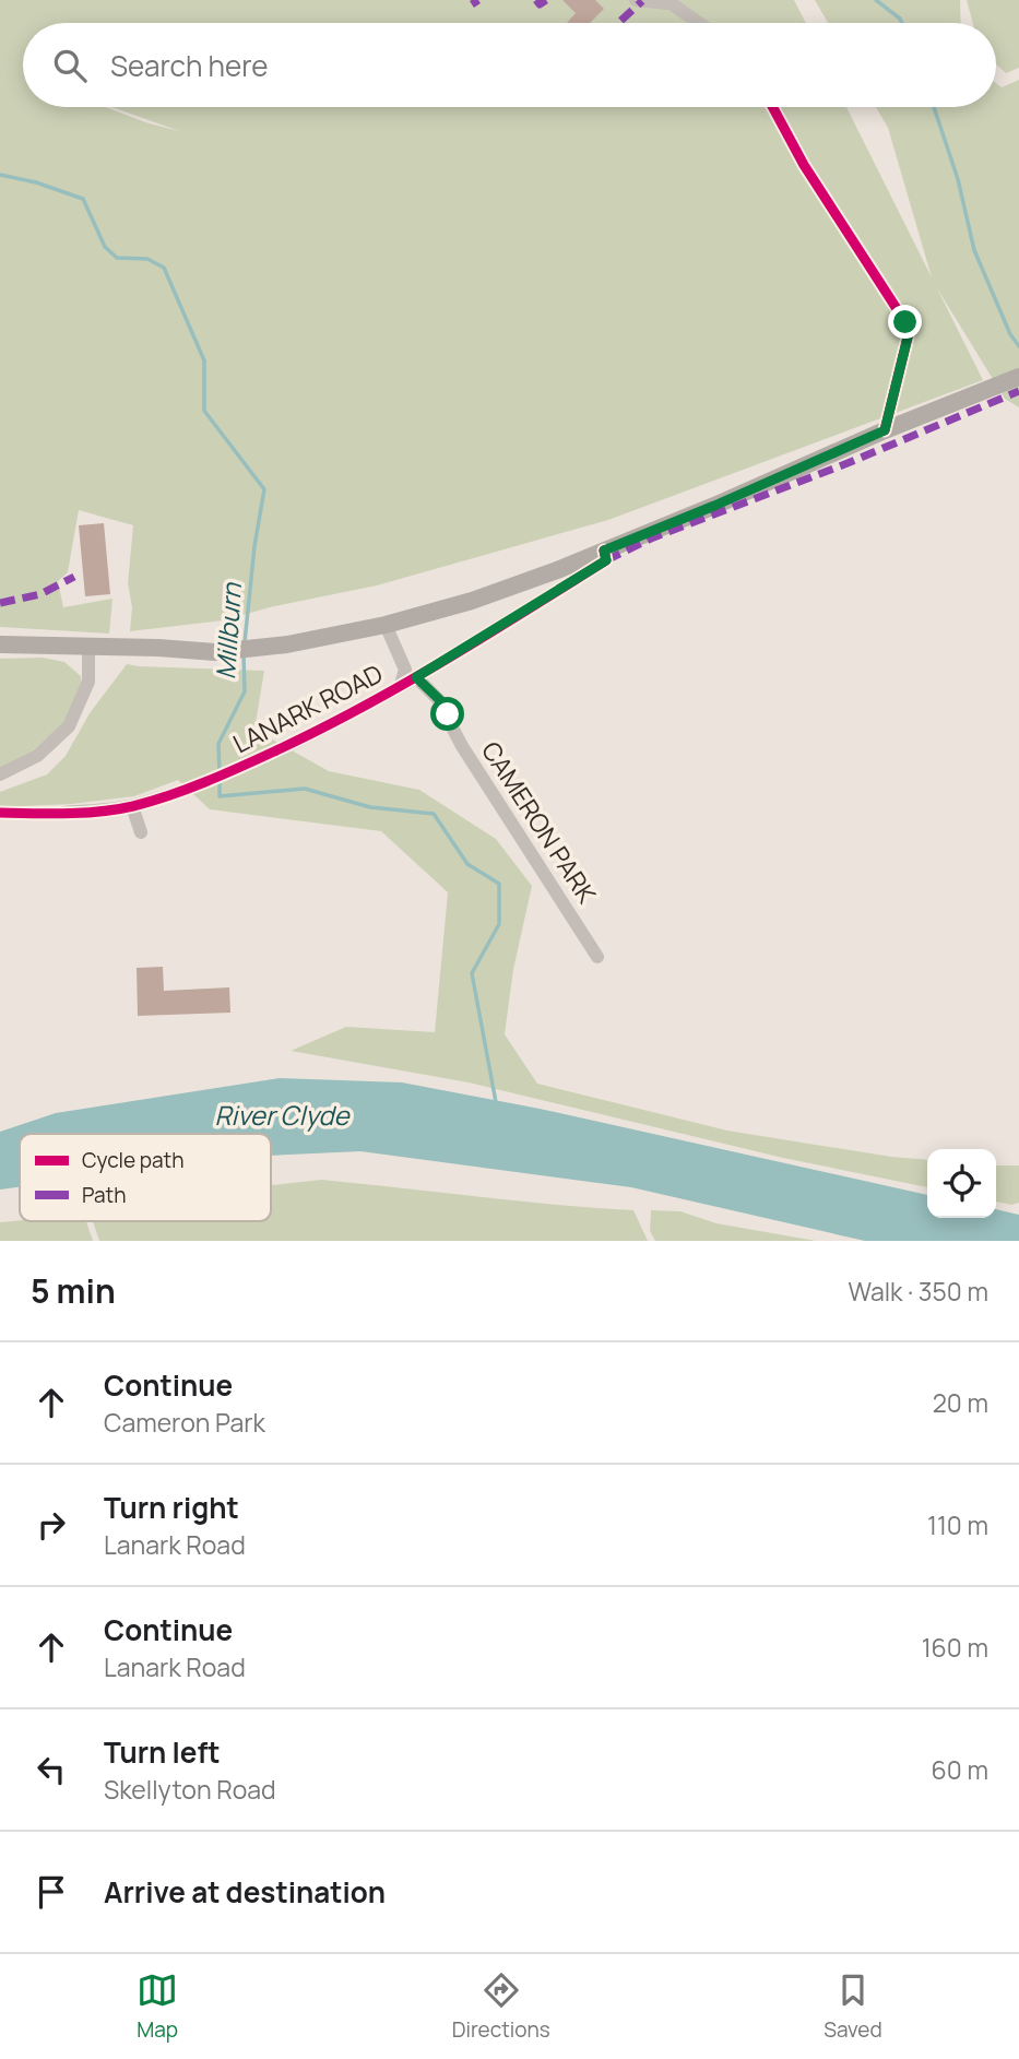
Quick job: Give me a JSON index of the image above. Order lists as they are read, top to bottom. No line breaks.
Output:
{"streets":{"main road":["LANARK ROAD"],"street":["CAMERON PARK"]},"crossings":[["LANARK ROAD","CAMERON PARK"]],"water":["Millburn","River Clyde"],"legend":["Cycle path","Path"],"page":{"search":"Search here","heading":["5 min","Walk · 350 m"],"list":[["Continue","Cameron Park","20 m"],["Turn right","Lanark Road","110 m"],["Continue","Lanark Road","160 m"],["Turn left","Skellyton Road","60 m"],"Arrive at destination"],"nav":["Map","Directions","Saved"]}}
